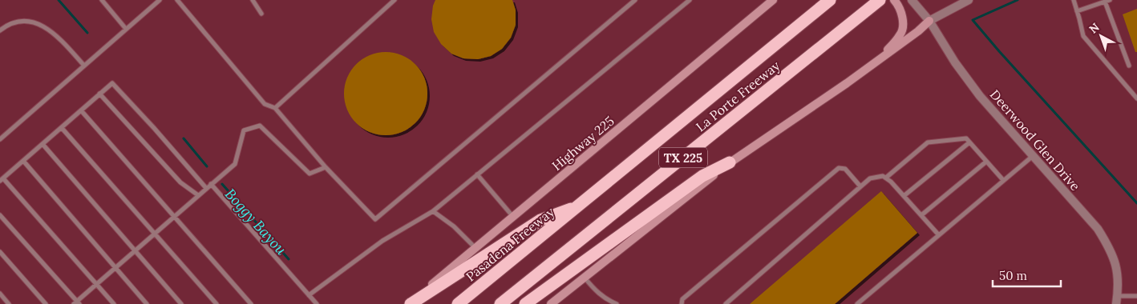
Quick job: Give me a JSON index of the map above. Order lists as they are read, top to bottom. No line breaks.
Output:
{"streets":{"highway":["La Porte Freeway","TX 225","Pasadena Freeway"],"main road":["Highway 225"],"street":["Deerwood Glen Drive"]},"crossings":[["La Porte Freeway","Pasadena Freeway"]],"water":["Boggy Bayou"],"scale_bar":"50 m","north":"top left"}
